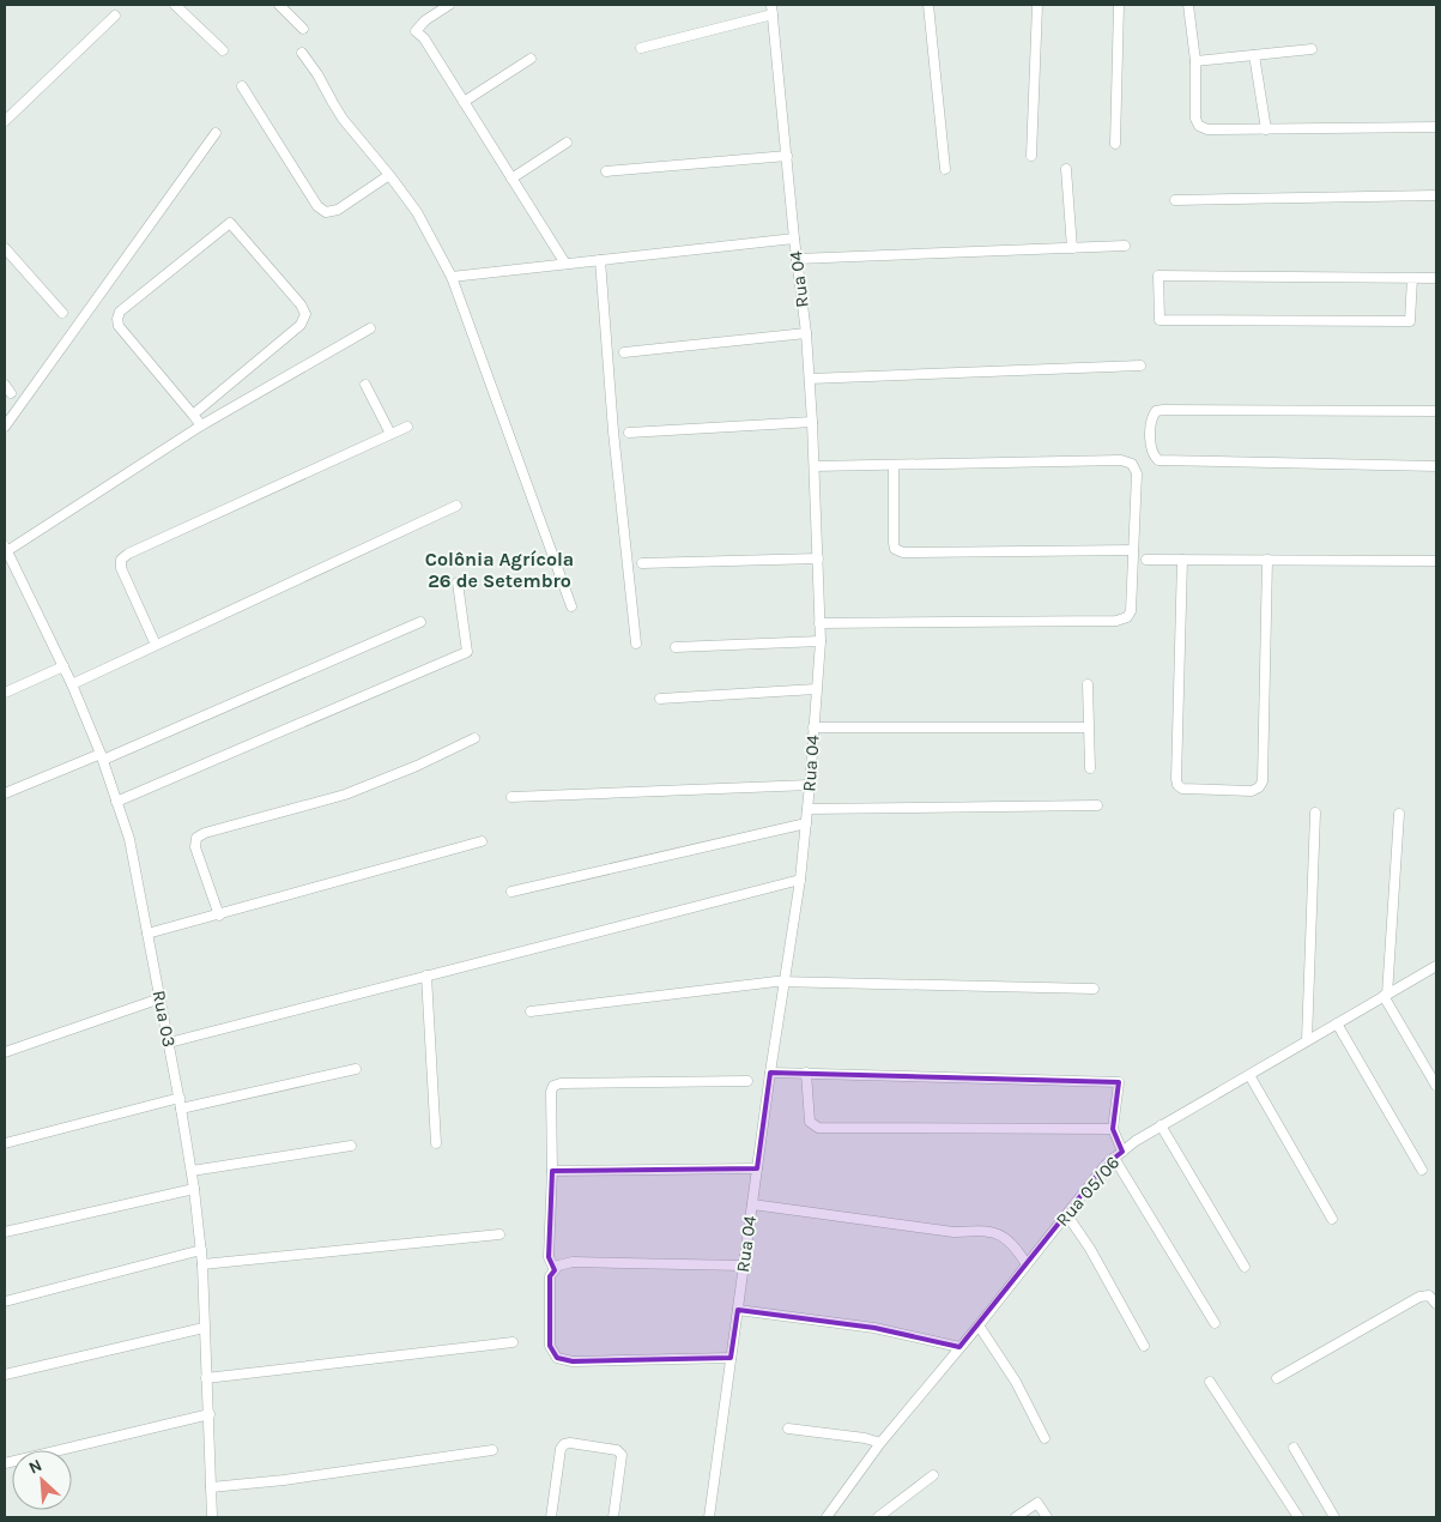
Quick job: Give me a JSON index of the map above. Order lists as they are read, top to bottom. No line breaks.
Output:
{"streets":{"street":["Rua 04","Rua 03","Rua 05/06"]},"districts":["Colônia Agrícola 26 de Setembro"],"north":"top left"}
